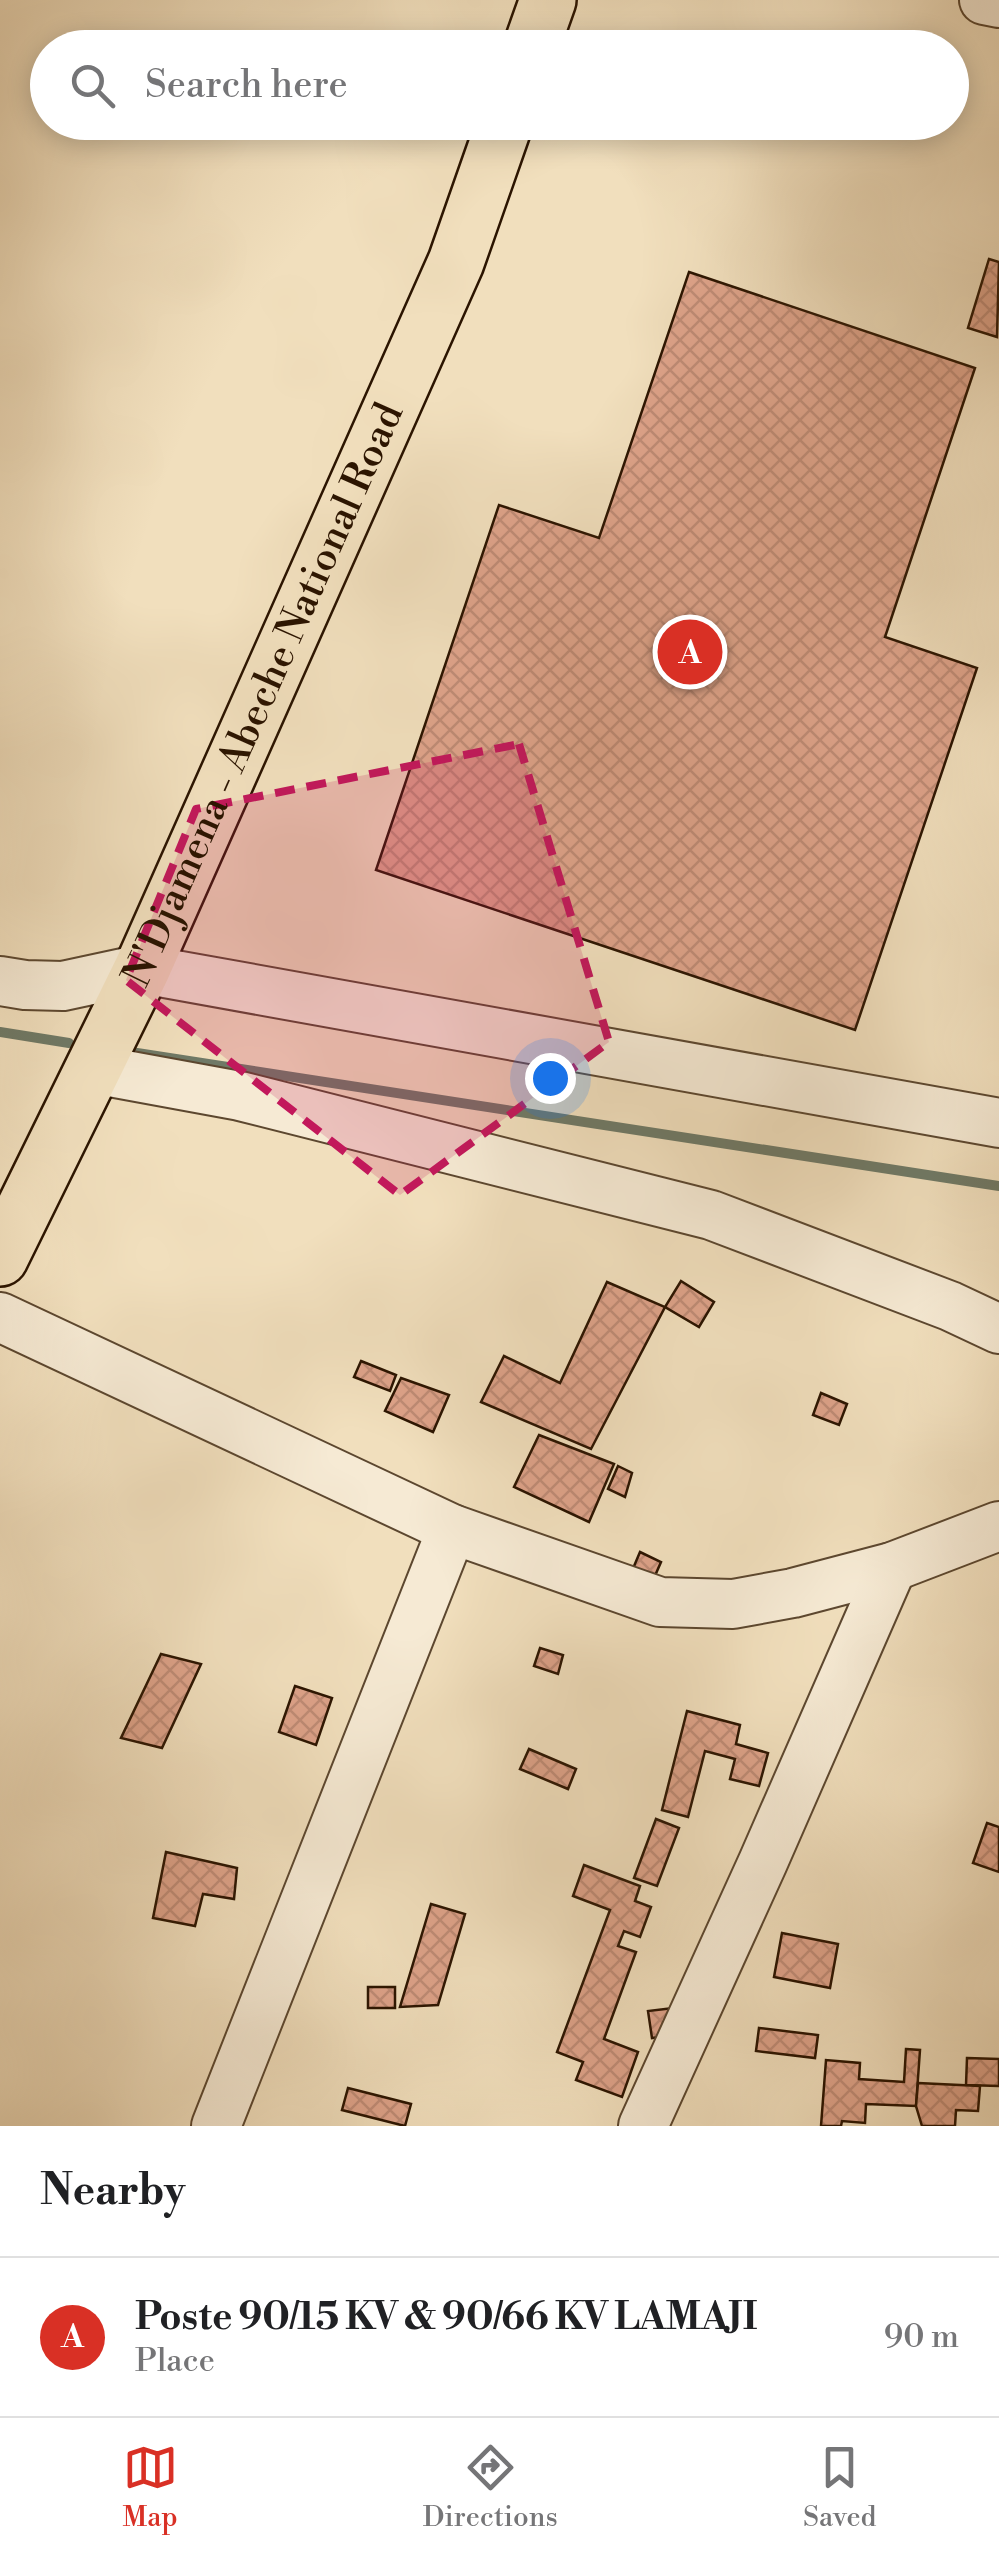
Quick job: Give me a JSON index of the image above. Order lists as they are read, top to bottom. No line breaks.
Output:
{"streets":{"highway":["N'Djamena - Abeche National Road"]},"page":{"search":"Search here","pins":"A","heading":"Nearby","list":[{"mark":"A","name":"Poste 90/15 KV & 90/66 KV LAMAJI","note":"Place","value":"90 m"}],"nav":["Map","Directions","Saved"]}}
